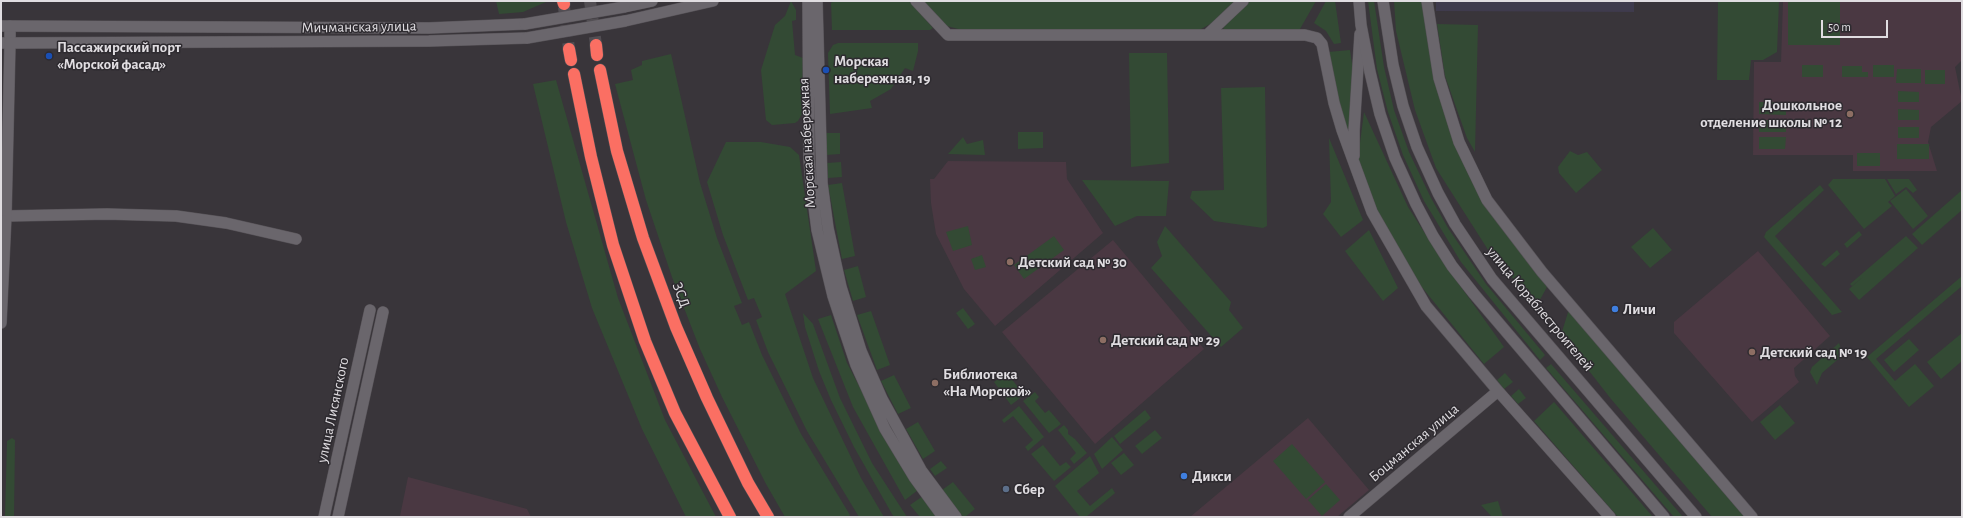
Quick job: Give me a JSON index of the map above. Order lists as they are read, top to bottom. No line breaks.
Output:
{"streets":{"highway":["ЗСД"],"street":["Мичманская улица","Морская набережная","улица Кораблестроителей","улица Лисянского","Боцманская улица"]},"places":["Пассажирский порт «Морской фасад»","Морская набережная, 19","Дошкольное отделение школы № 12","Детский сад № 30","Личи","Детский сад № 29","Детский сад № 19","Библиотека «На Морской»","Дикси","Сбер"],"scale_bar":"50 m"}
